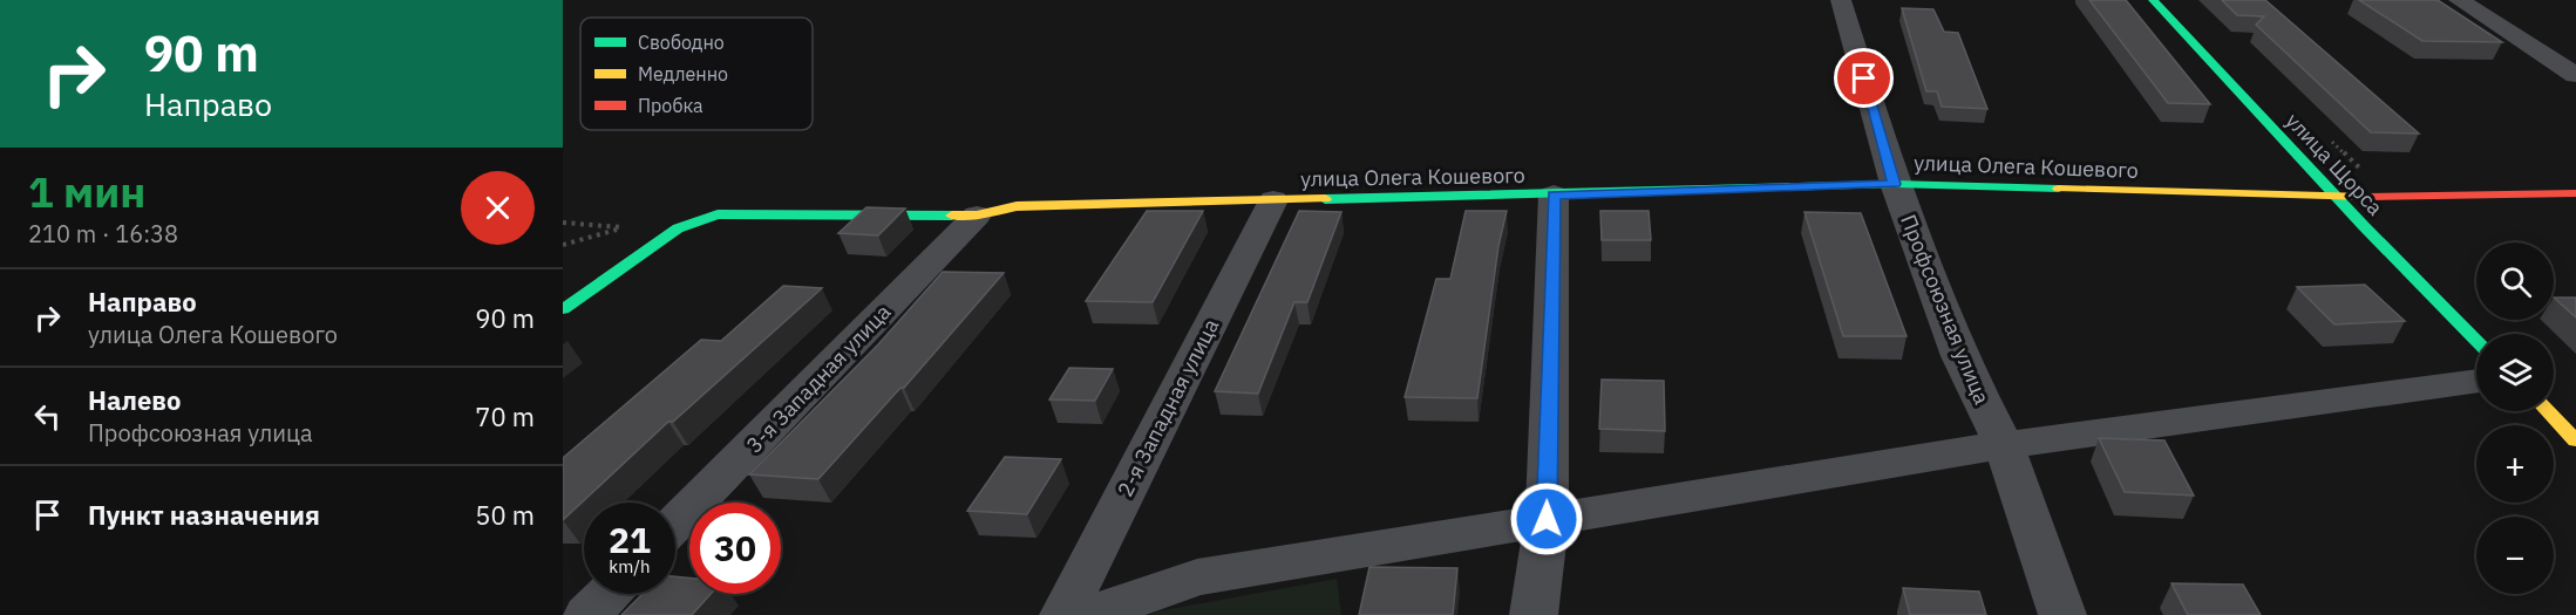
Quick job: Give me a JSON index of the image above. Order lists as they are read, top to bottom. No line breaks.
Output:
{"streets":{"street":["улица Щорса","улица Олега Кошевого","Профсоюзная улица","3-я Западная улица","2-я Западная улица"]},"crossings":[["улица Щорса","улица Олега Кошевого"],["улица Олега Кошевого","Профсоюзная улица"],["улица Олега Кошевого","3-я Западная улица"],["улица Олега Кошевого","2-я Западная улица"]],"legend":["Свободно","Медленно","Пробка"],"page":{"turn":["90 m","Направо"],"heading":["1 мин","210 m · 16:38"],"map_buttons":["+","−"],"list":[{"name":"Направо","note":"улица Олега Кошевого","value":"90 m"},{"name":"Налево","note":"Профсоюзная улица","value":"70 m"},{"name":"Пункт назначения","value":"50 m"}],"speed":"21 km/h","limit":"30"}}
